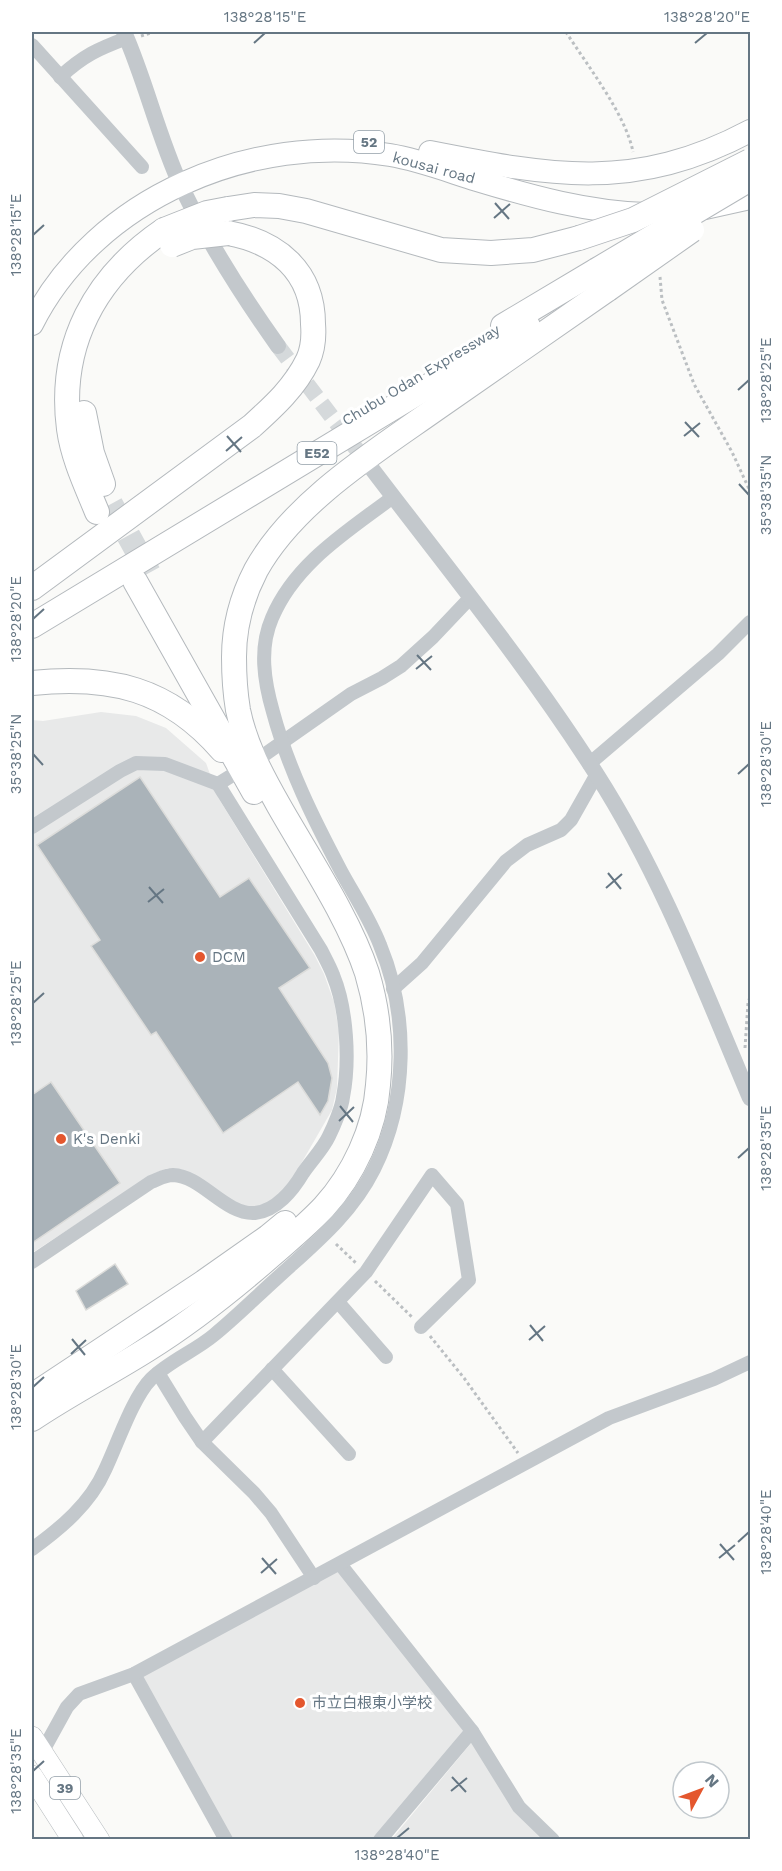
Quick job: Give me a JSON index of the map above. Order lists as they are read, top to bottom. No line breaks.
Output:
{"streets":{"highway":["52","kousai road","Chubu Odan Expressway","E52"],"main road":["39"]},"crossings":[["kousai road","Chubu Odan Expressway"]],"places":["DCM","K's Denki","市立白根東小学校"],"north":"top right","coordinates":["138°28'15\"E","138°28'20\"E","138°28'25\"E","35°38'35\"N","35°38'25\"N","138°28'30\"E","138°28'35\"E","138°28'40\"E"]}
